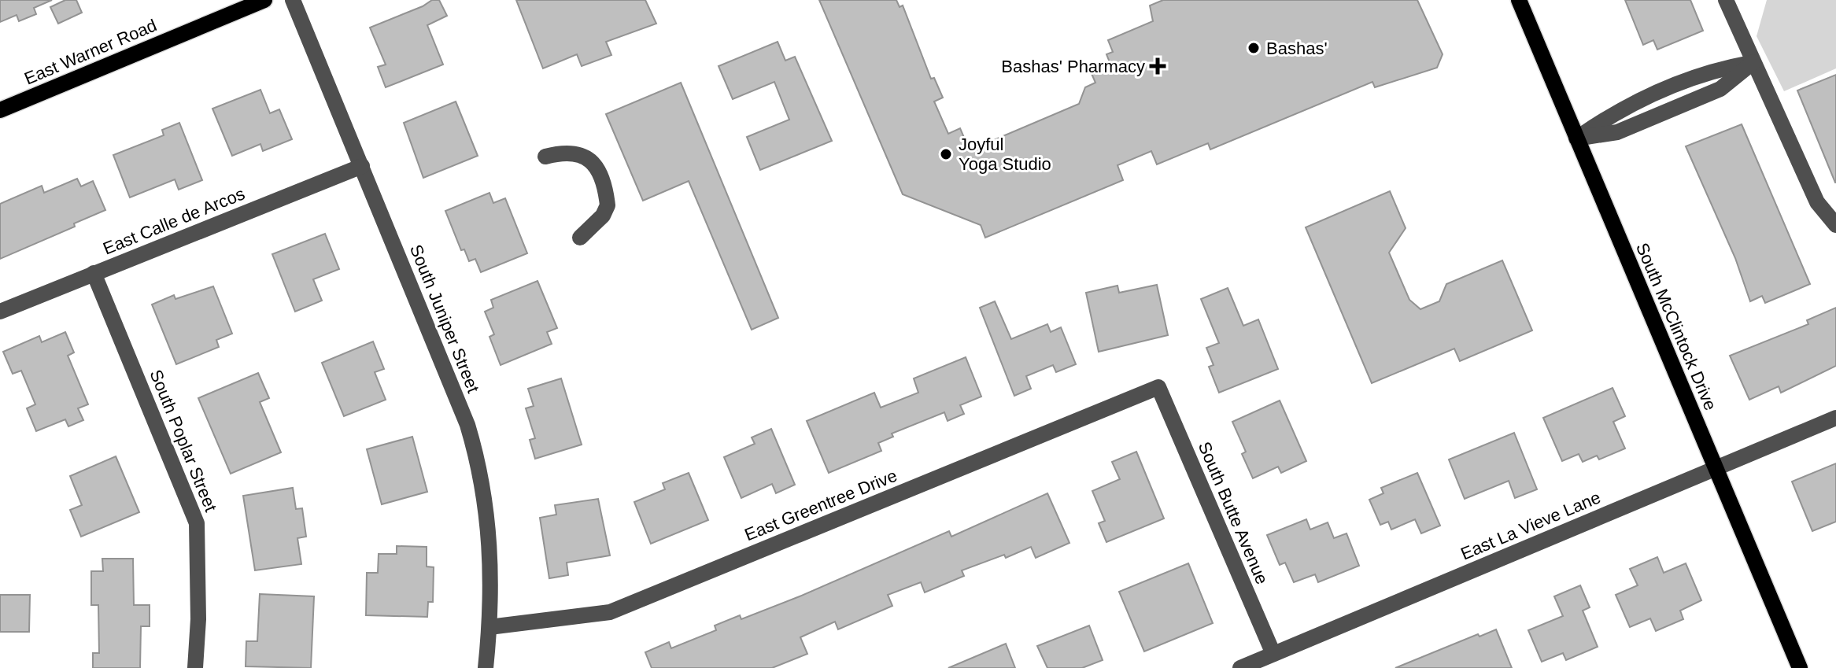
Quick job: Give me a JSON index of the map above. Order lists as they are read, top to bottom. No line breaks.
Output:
{"streets":{"main road":["East Warner Road","South McClintock Drive"],"street":["East Calle de Arcos","South Juniper Street","South Poplar Street","East Greentree Drive","South Butte Avenue","East La Vieve Lane"]},"crossings":[["East Calle de Arcos","South Juniper Street"],["East Calle de Arcos","South Poplar Street"],["South Juniper Street","East Greentree Drive"],["South McClintock Drive","East La Vieve Lane"],["East Greentree Drive","South Butte Avenue"],["South Butte Avenue","East La Vieve Lane"]],"places":{"other":["Bashas'","Joyful Yoga Studio"],"health":["Bashas' Pharmacy"]}}
